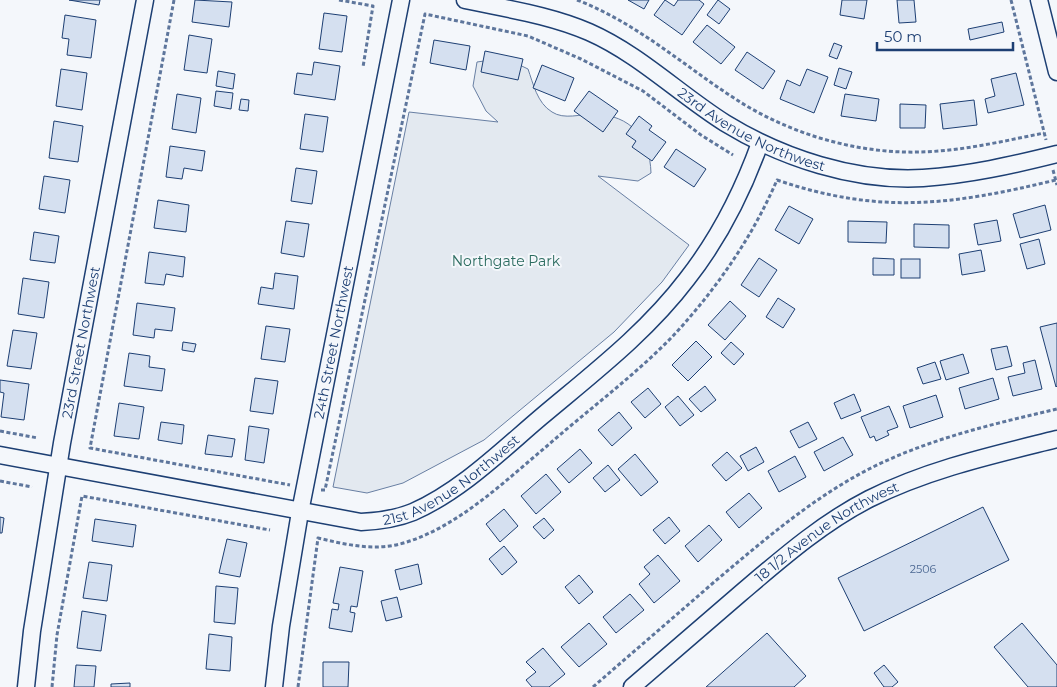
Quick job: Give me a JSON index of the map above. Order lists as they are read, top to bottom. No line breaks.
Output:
{"streets":{"street":["23rd Avenue Northwest","23rd Street Northwest","24th Street Northwest","21st Avenue Northwest","18 1/2 Avenue Northwest"]},"crossings":[["23rd Avenue Northwest","21st Avenue Northwest"],["23rd Street Northwest","21st Avenue Northwest"],["24th Street Northwest","21st Avenue Northwest"]],"parks":["Northgate Park"],"house_numbers":["2506"],"scale_bar":"50 m"}
